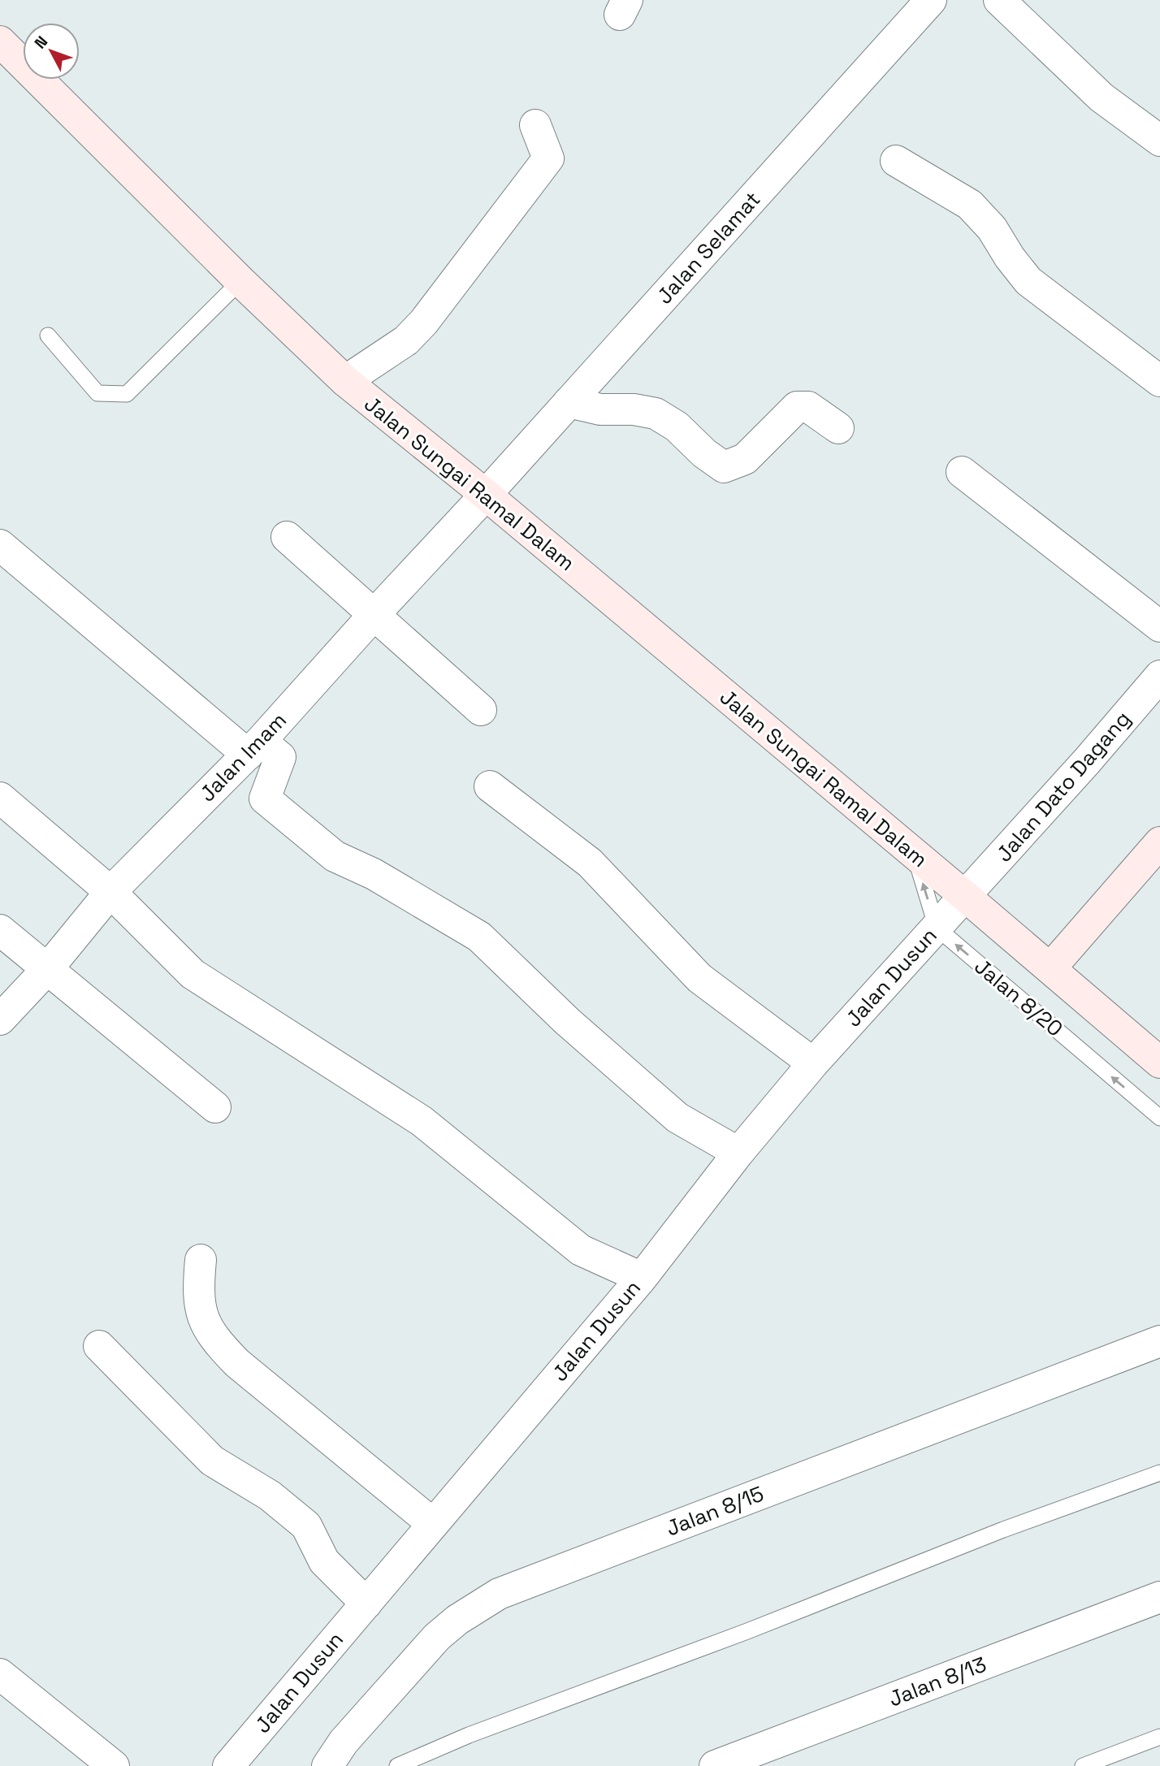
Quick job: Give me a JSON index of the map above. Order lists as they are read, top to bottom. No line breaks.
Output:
{"streets":{"street":["Jalan Selamat","Jalan Sungai Ramal Dalam","Jalan Imam","Jalan Dato Dagang","Jalan Dusun","Jalan 8/20","Jalan 8/15","Jalan 8/13"]},"crossings":[["Jalan Selamat","Jalan Sungai Ramal Dalam"],["Jalan Selamat","Jalan Imam"],["Jalan Sungai Ramal Dalam","Jalan Imam"],["Jalan Sungai Ramal Dalam","Jalan Dato Dagang"],["Jalan Sungai Ramal Dalam","Jalan Dusun"],["Jalan Sungai Ramal Dalam","Jalan 8/20"],["Jalan Dato Dagang","Jalan Dusun"],["Jalan Dato Dagang","Jalan 8/20"],["Jalan Dusun","Jalan 8/20"]],"north":"top left"}
